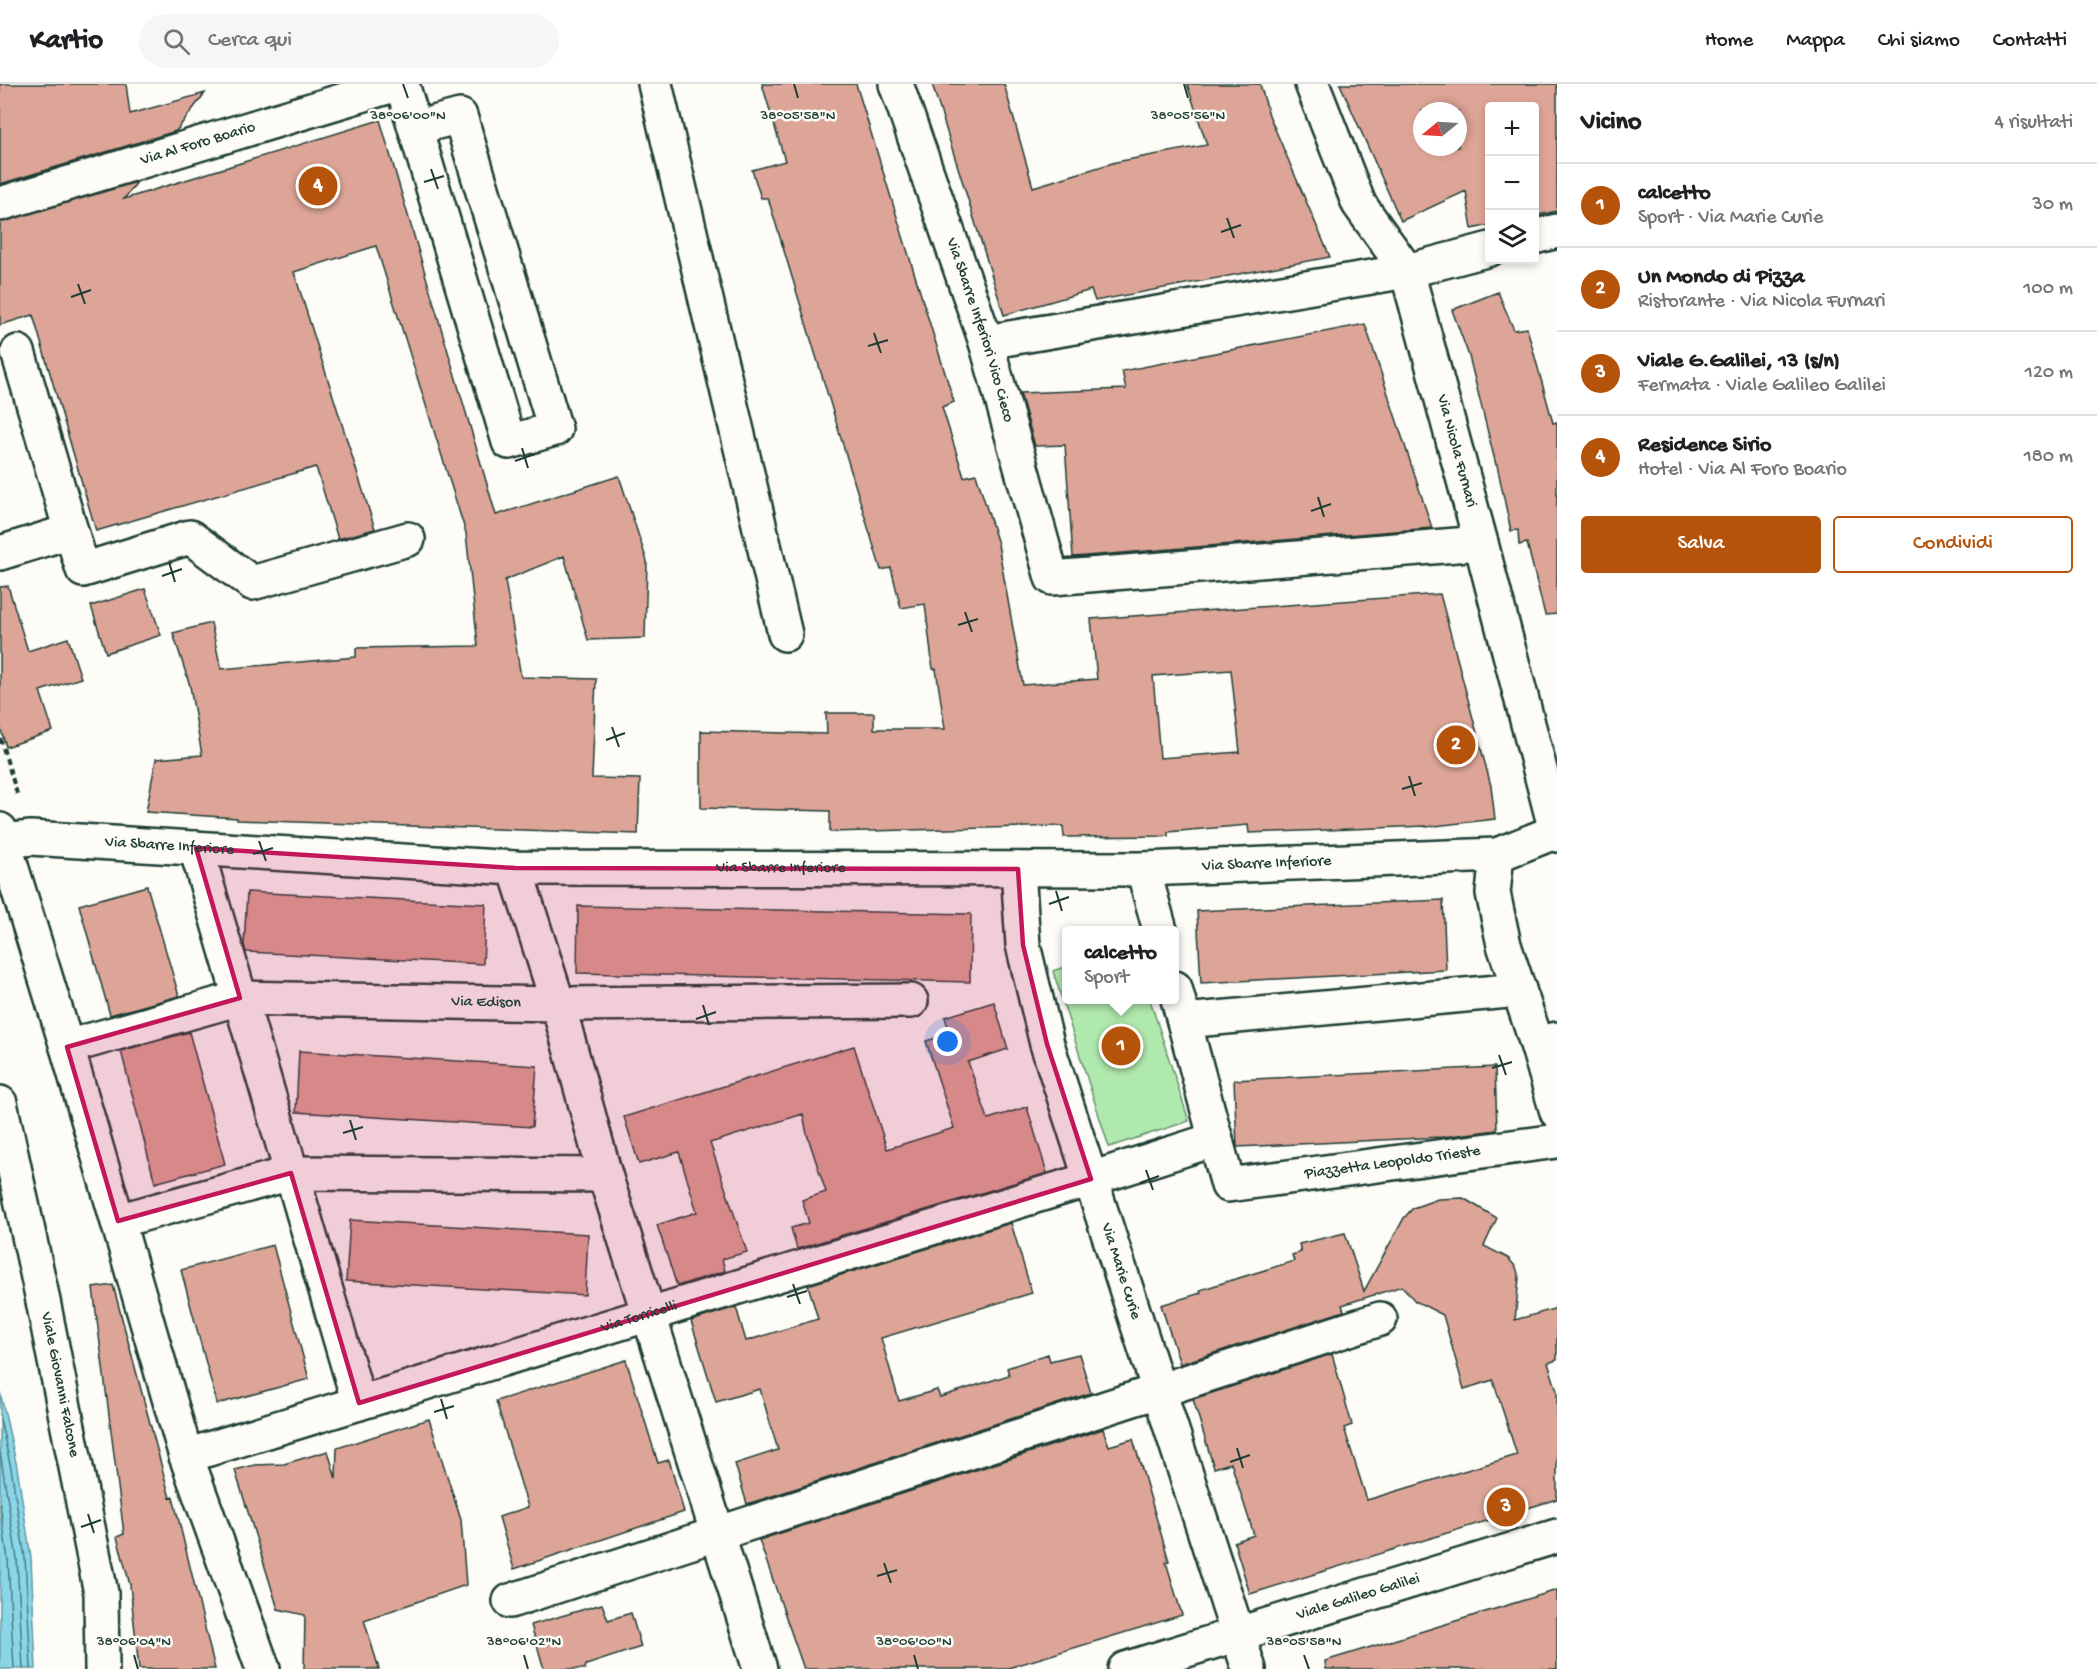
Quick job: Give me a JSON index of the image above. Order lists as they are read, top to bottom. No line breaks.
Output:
{"streets":{"street":["Via Al Foro Boario","Via Sbarre Inferiori Vico Cieco","Via Nicola Furnari","Via Sbarre Inferiore","Via Edison","Piazzetta Leopoldo Trieste","Via Marie Curie","Via Torricelli","Viale Giovanni Falcone","Viale Galileo Galilei"]},"crossings":[["Via Sbarre Inferiori Vico Cieco","Via Nicola Furnari"],["Via Nicola Furnari","Via Sbarre Inferiore"],["Via Sbarre Inferiore","Via Marie Curie"],["Piazzetta Leopoldo Trieste","Via Torricelli"],["Via Marie Curie","Via Torricelli"],["Via Marie Curie","Viale Galileo Galilei"]],"north":"left","page":{"header":"Kartio","search":"Cerca qui","nav":["Home","Mappa","Chi siamo","Contatti"],"heading":["Vicino","4 risultati"],"map_buttons":["+","−"],"list":[{"mark":"1","name":"calcetto","note":"Sport · Via Marie Curie","value":"30 m"},{"mark":"2","name":"Un Mondo di Pizza","note":"Ristorante · Via Nicola Furnari","value":"100 m"},{"mark":"3","name":"Viale G.Galilei, 13 (s/n)","note":"Fermata · Viale Galileo Galilei","value":"120 m"},{"mark":"4","name":"Residence Sirio","note":"Hotel · Via Al Foro Boario","value":"180 m"}],"pins":["4","2","1","3"],"buttons":["Salva","Condividi"],"popup":["calcetto","Sport"]},"coordinates":["38°06'00\"N","38°05'58\"N","38°05'56\"N","38°06'04\"N","38°06'02\"N"]}
